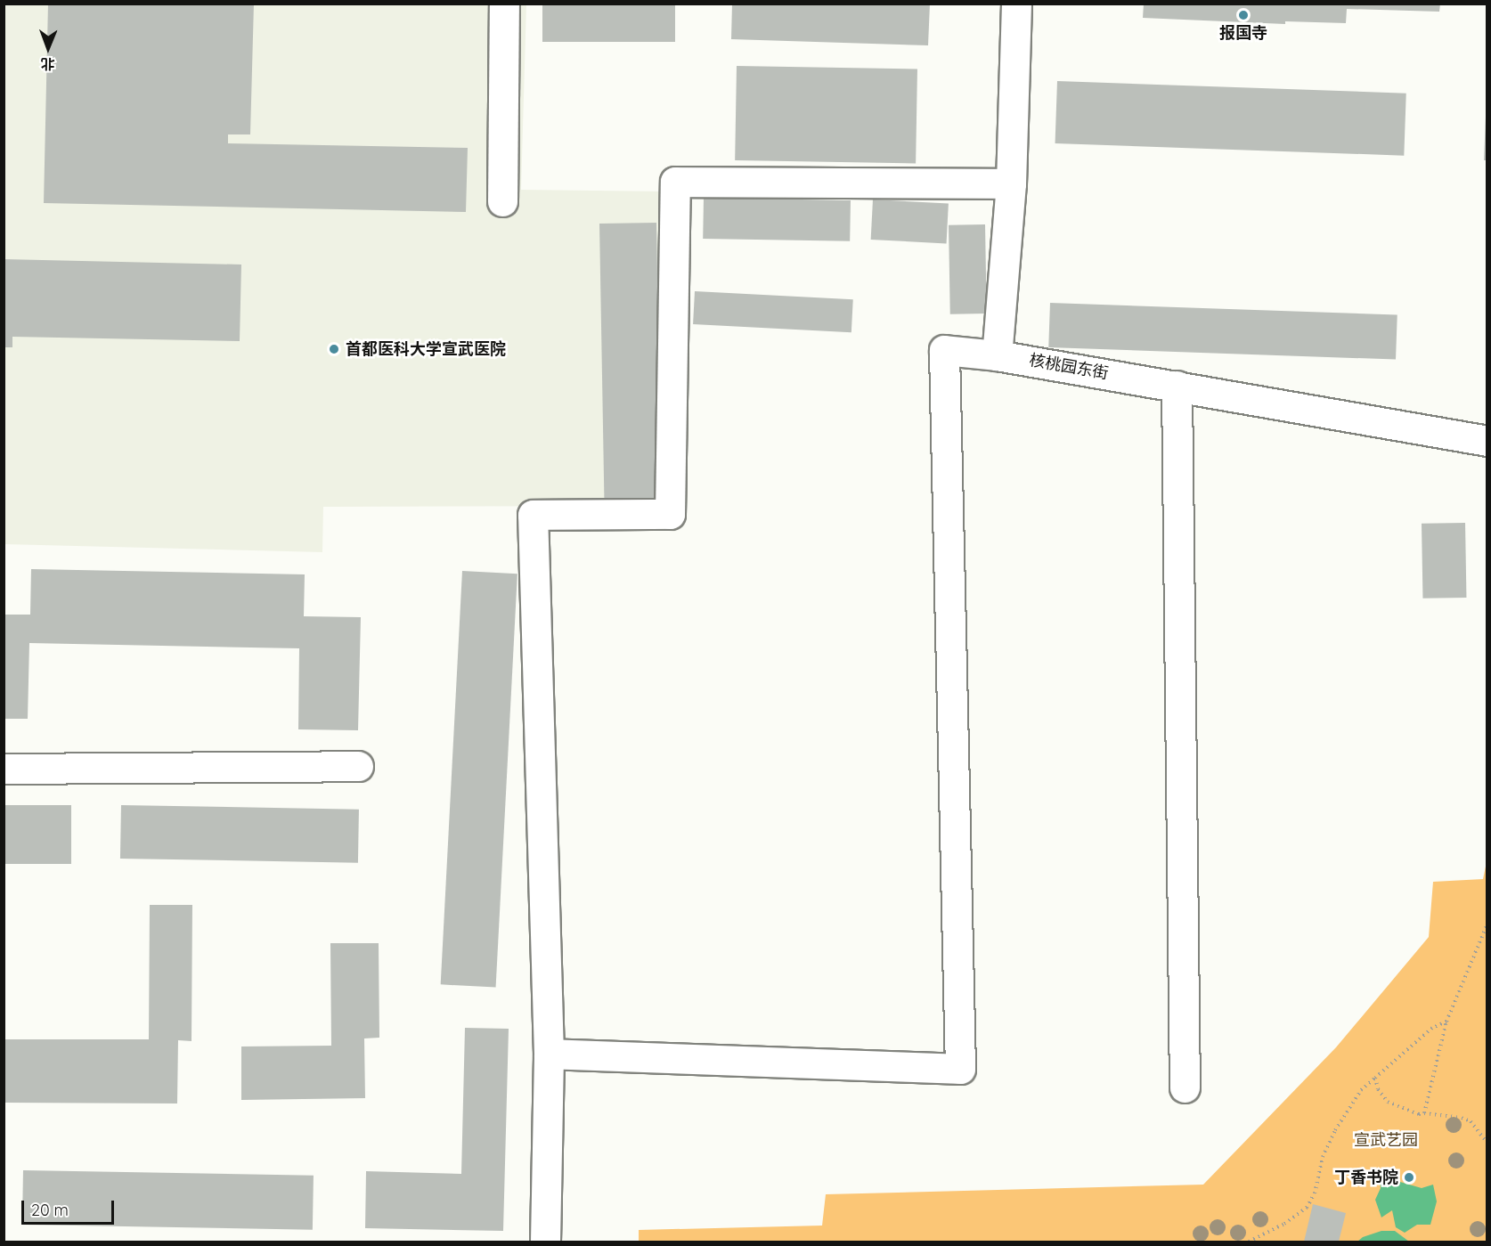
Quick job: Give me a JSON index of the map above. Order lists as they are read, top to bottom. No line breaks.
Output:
{"streets":{"street":["核桃园东街"]},"parks":["宣武艺园"],"places":["报国寺","首都医科大学宣武医院","丁香书院"],"scale_bar":"20 m","north":"bottom"}
